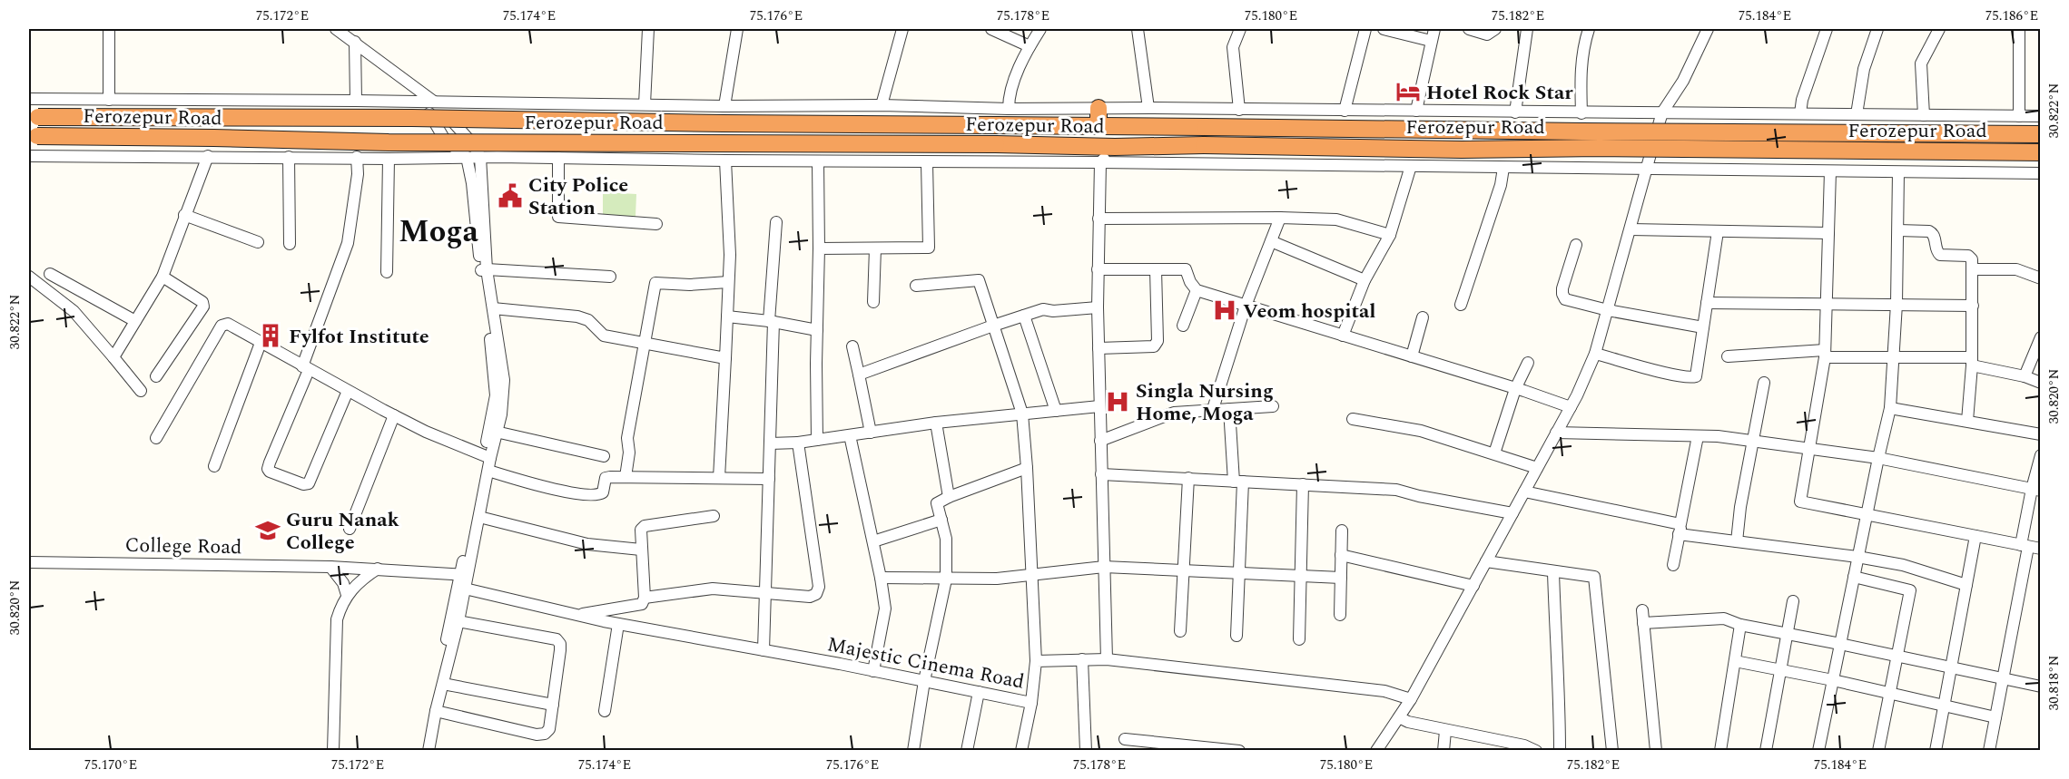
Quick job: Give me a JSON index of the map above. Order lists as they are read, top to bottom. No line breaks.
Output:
{"streets":{"highway":["Ferozepur Road"],"street":["College Road","Majestic Cinema Road"]},"districts":["Moga"],"places":{"hotel":["Hotel Rock Star"],"public building":["City Police Station"],"hospital":["Veom hospital","Singla Nursing Home, Moga"],"building":["Fylfot Institute"],"school or university":["Guru Nanak College"]},"coordinates":["75.172°E","75.174°E","75.176°E","75.178°E","75.180°E","75.182°E","75.184°E","75.186°E","30.822°N","30.820°N","30.818°N","75.170°E"]}
